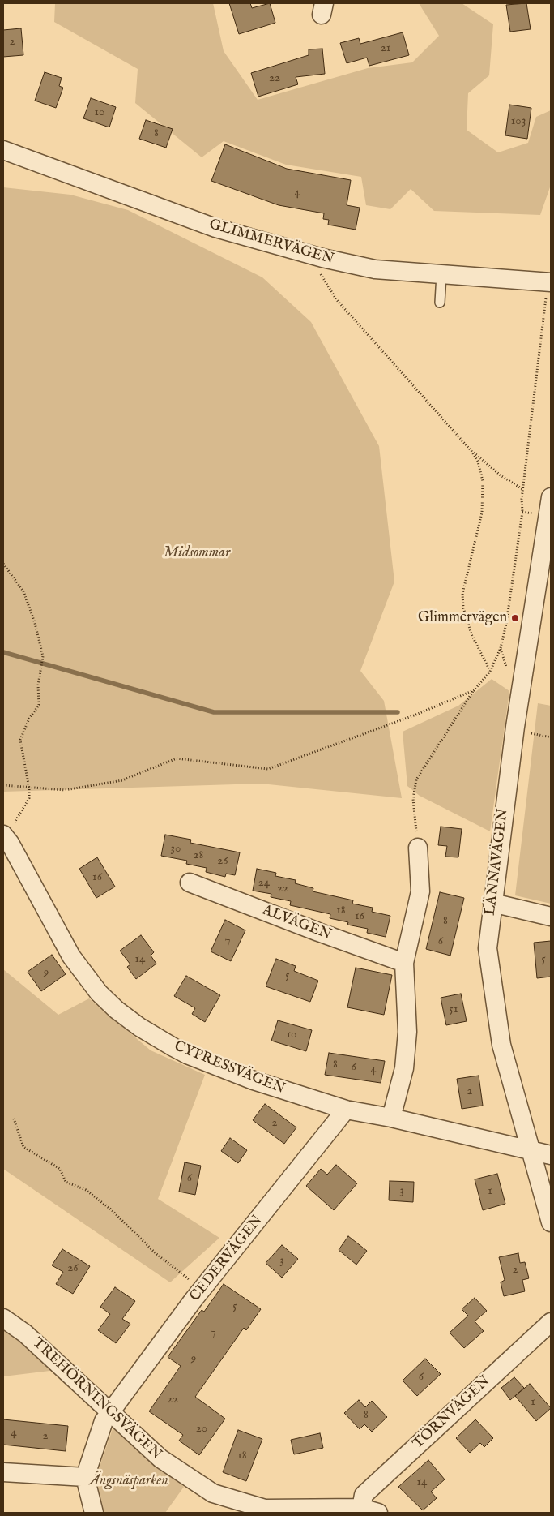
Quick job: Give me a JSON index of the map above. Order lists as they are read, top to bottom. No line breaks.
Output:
{"streets":{"street":["GLIMMERVÄGEN","LÄNNAVÄGEN","ALVÄGEN","CYPRESSVÄGEN","CEDERVÄGEN","TREHÖRNINGSVÄGEN","TÖRNVÄGEN"]},"crossings":[["LÄNNAVÄGEN","CYPRESSVÄGEN"],["CYPRESSVÄGEN","CEDERVÄGEN"],["CEDERVÄGEN","TREHÖRNINGSVÄGEN"],["TREHÖRNINGSVÄGEN","TÖRNVÄGEN"]],"parks":["Midsommar","Ängsnäsparken"],"places":["Glimmervägen"],"house_numbers":["2","21","22","10","103","8","4","30","28","26","16","24","22","18","16","8","7","6","14","5","9","5","51","10","8","6","4","2","2","6","3","1","3","26","2","5","7","9","6","22","1","8","20","4","2","18","14"]}
